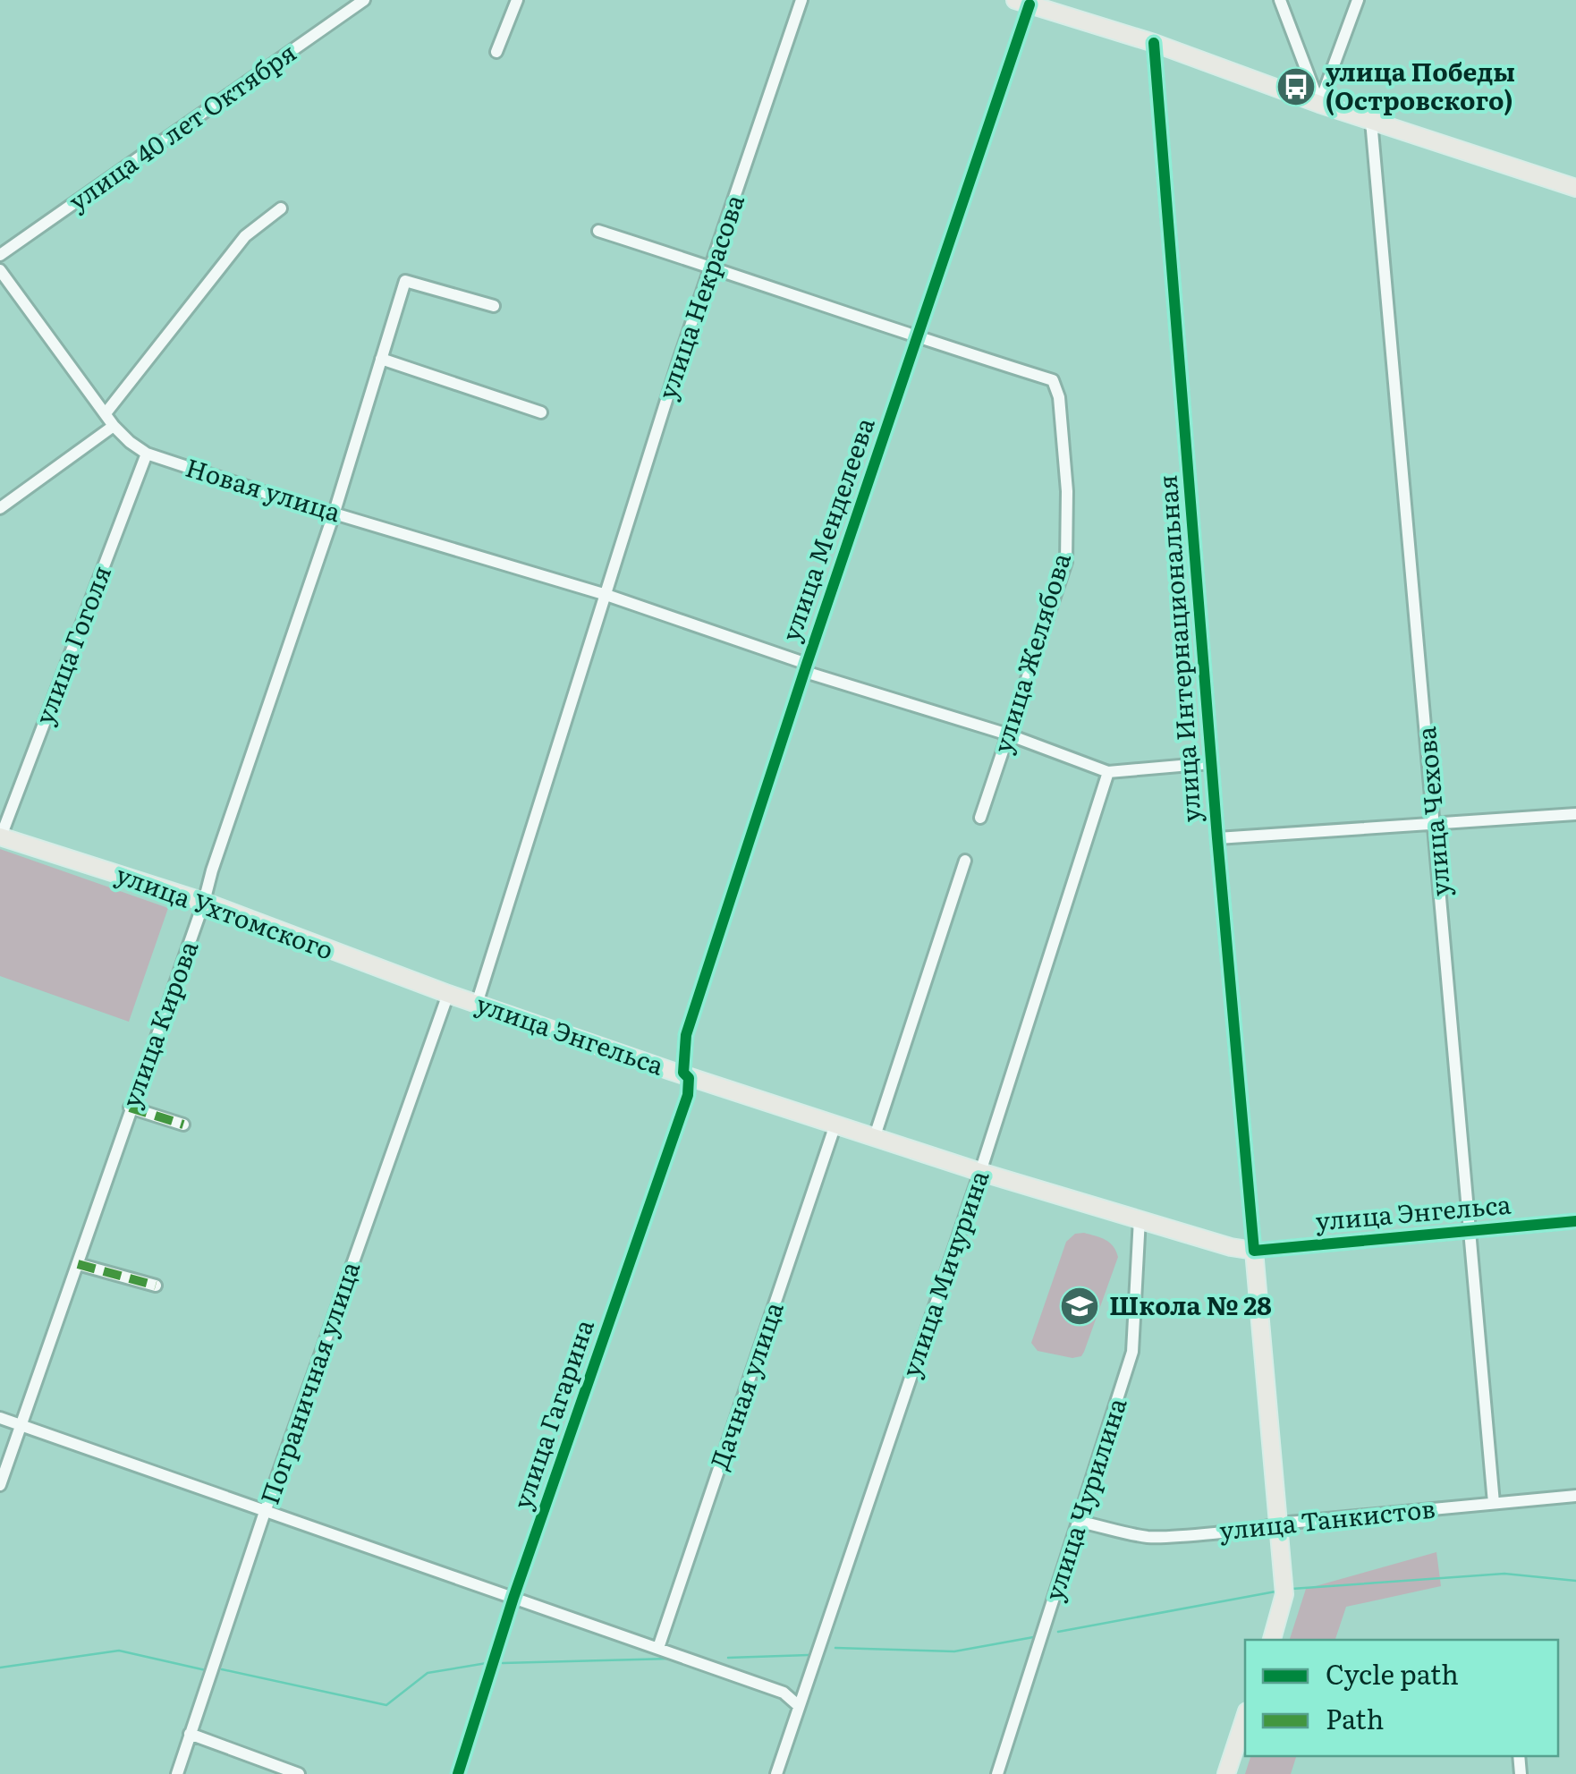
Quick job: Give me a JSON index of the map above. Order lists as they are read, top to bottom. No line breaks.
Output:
{"streets":{"main road":["улица Интернациональная","улица Ухтомского","улица Энгельса"],"street":["улица 40 лет Октября","улица Некрасова","Новая улица","улица Менделеева","улица Гоголя","улица Желябова","улица Чехова","улица Кирова","улица Мичурина","Пограничная улица","Дачная улица","улица Гагарина","улица Чурилина","улица Танкистов"]},"crossings":[["улица Некрасова","Новая улица"],["улица Некрасова","улица Энгельса"],["Новая улица","улица Менделеева"],["Новая улица","улица Гоголя"],["Новая улица","улица Желябова"],["Новая улица","улица Кирова"],["Новая улица","улица Мичурина"],["улица Менделеева","улица Желябова"],["улица Менделеева","улица Энгельса"],["улица Менделеева","улица Гагарина"],["улица Гоголя","улица Ухтомского"],["улица Интернациональная","улица Энгельса"],["улица Интернациональная","улица Танкистов"],["улица Чехова","улица Энгельса"],["улица Чехова","улица Танкистов"],["улица Ухтомского","улица Кирова"],["улица Ухтомского","улица Энгельса"],["улица Ухтомского","Пограничная улица"],["улица Энгельса","улица Мичурина"],["улица Энгельса","Пограничная улица"],["улица Энгельса","Дачная улица"],["улица Энгельса","улица Гагарина"],["улица Энгельса","улица Чурилина"],["улица Чурилина","улица Танкистов"]],"places":{"bus stop":["улица Победы (Островского)"],"school or university":["Школа № 28"]},"legend":["Cycle path","Path"]}
